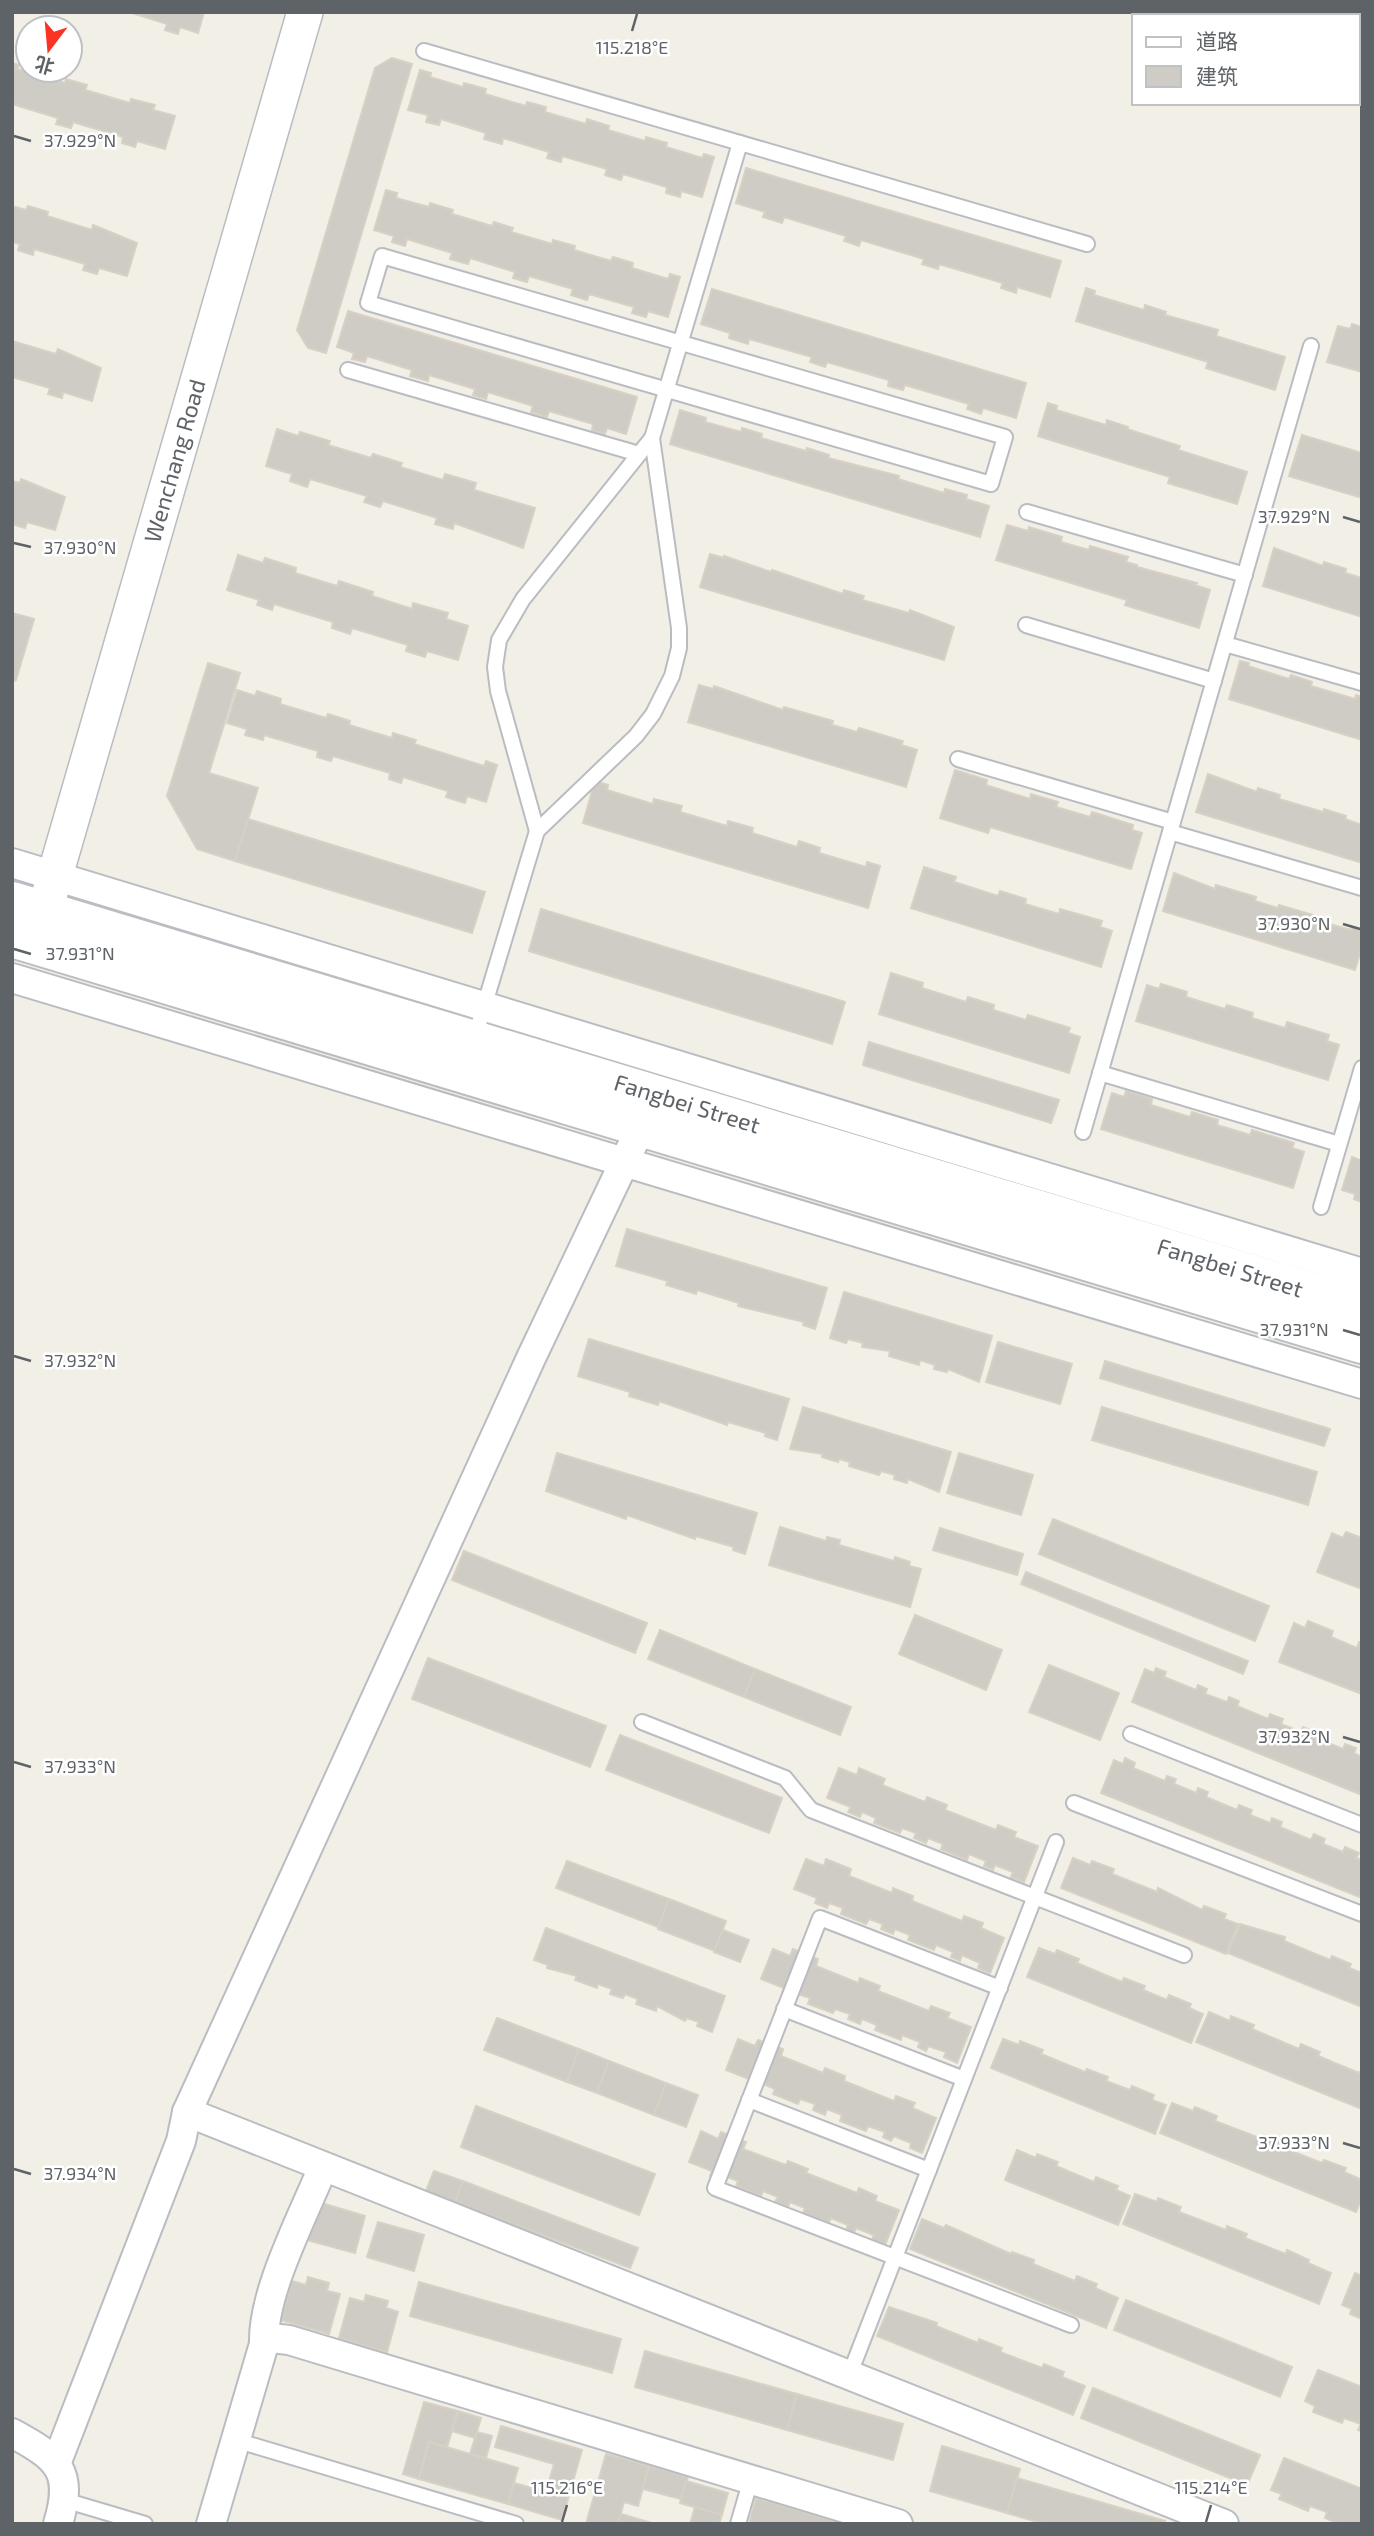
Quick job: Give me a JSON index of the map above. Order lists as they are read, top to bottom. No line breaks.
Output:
{"streets":{"main road":["Fangbei Street"],"street":["Wenchang Road"]},"crossings":[["Wenchang Road","Fangbei Street"]],"legend":["道路","建筑"],"north":"bottom","coordinates":["115.218°E","37.929°N","37.930°N","37.931°N","37.932°N","37.933°N","37.934°N","115.216°E","115.214°E"]}
